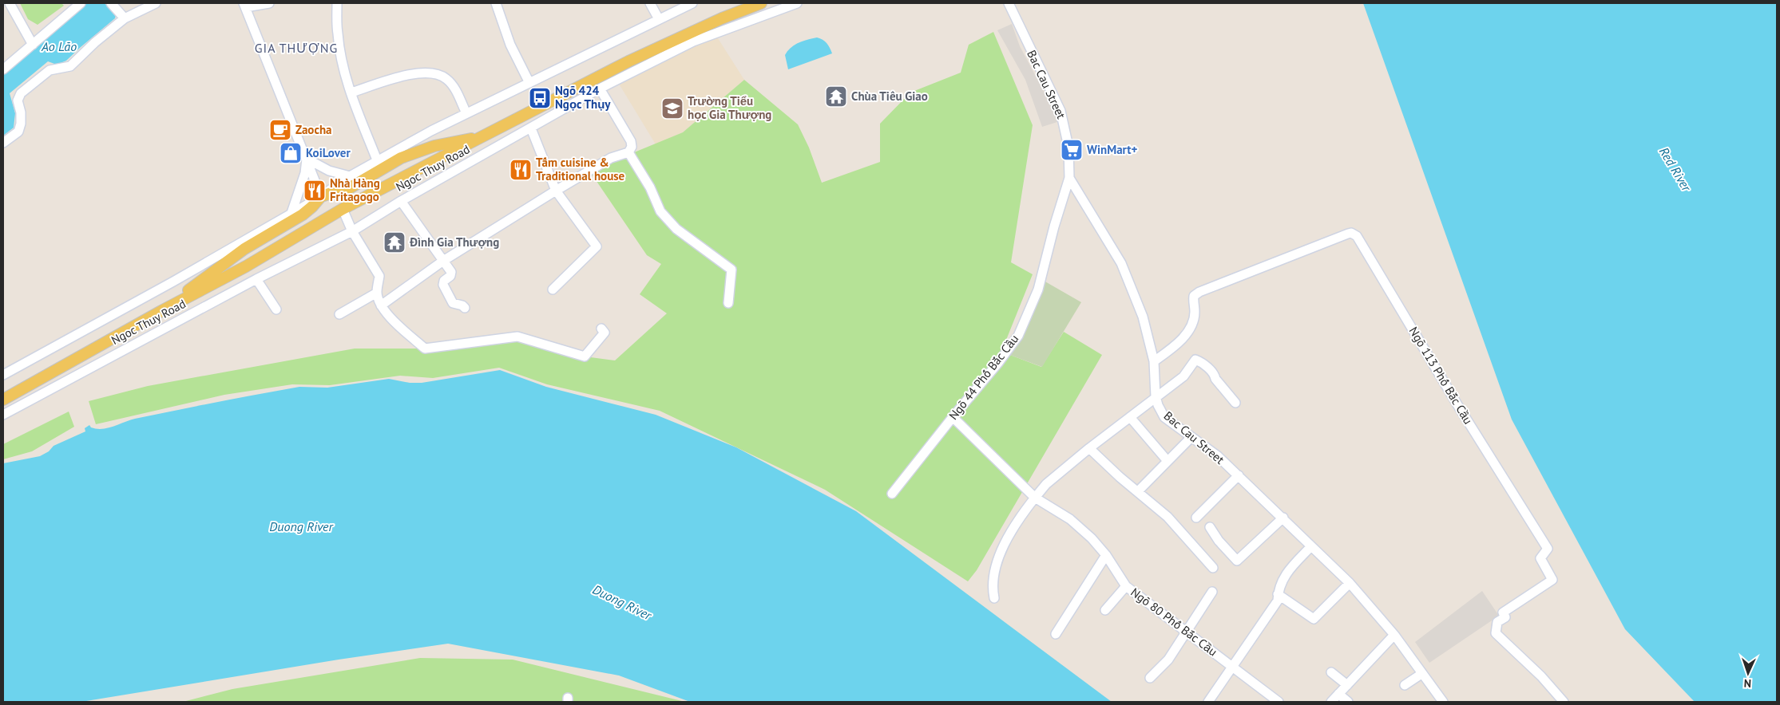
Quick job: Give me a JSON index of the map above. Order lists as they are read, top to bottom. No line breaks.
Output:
{"streets":{"main road":["Ngoc Thuy Road"],"street":["Bac Cau Street","Ngõ 113 Phố Bắc Cầu","Ngõ 44 Phố Bắc Cầu","Ngõ 80 Phố Bắc Cầu"]},"crossings":[["Bac Cau Street","Ngõ 113 Phố Bắc Cầu"],["Bac Cau Street","Ngõ 44 Phố Bắc Cầu"],["Ngõ 44 Phố Bắc Cầu","Ngõ 80 Phố Bắc Cầu"]],"districts":["GIA THƯỢNG"],"water":["Ao Lão","Red River","Duong River"],"places":{"temple":["Chùa Tiêu Giao","Đình Gia Thượng"],"bus stop":["Ngõ 424 Ngọc Thụy"],"school or university":["Trường Tiểu học Gia Thượng"],"cafe":["Zaocha"],"supermarket":["WinMart+"],"shop":["KoiLover"],"restaurant":["Tấm cuisine & Traditional house","Nhà Hàng Fritagogo"]},"north":"bottom"}
